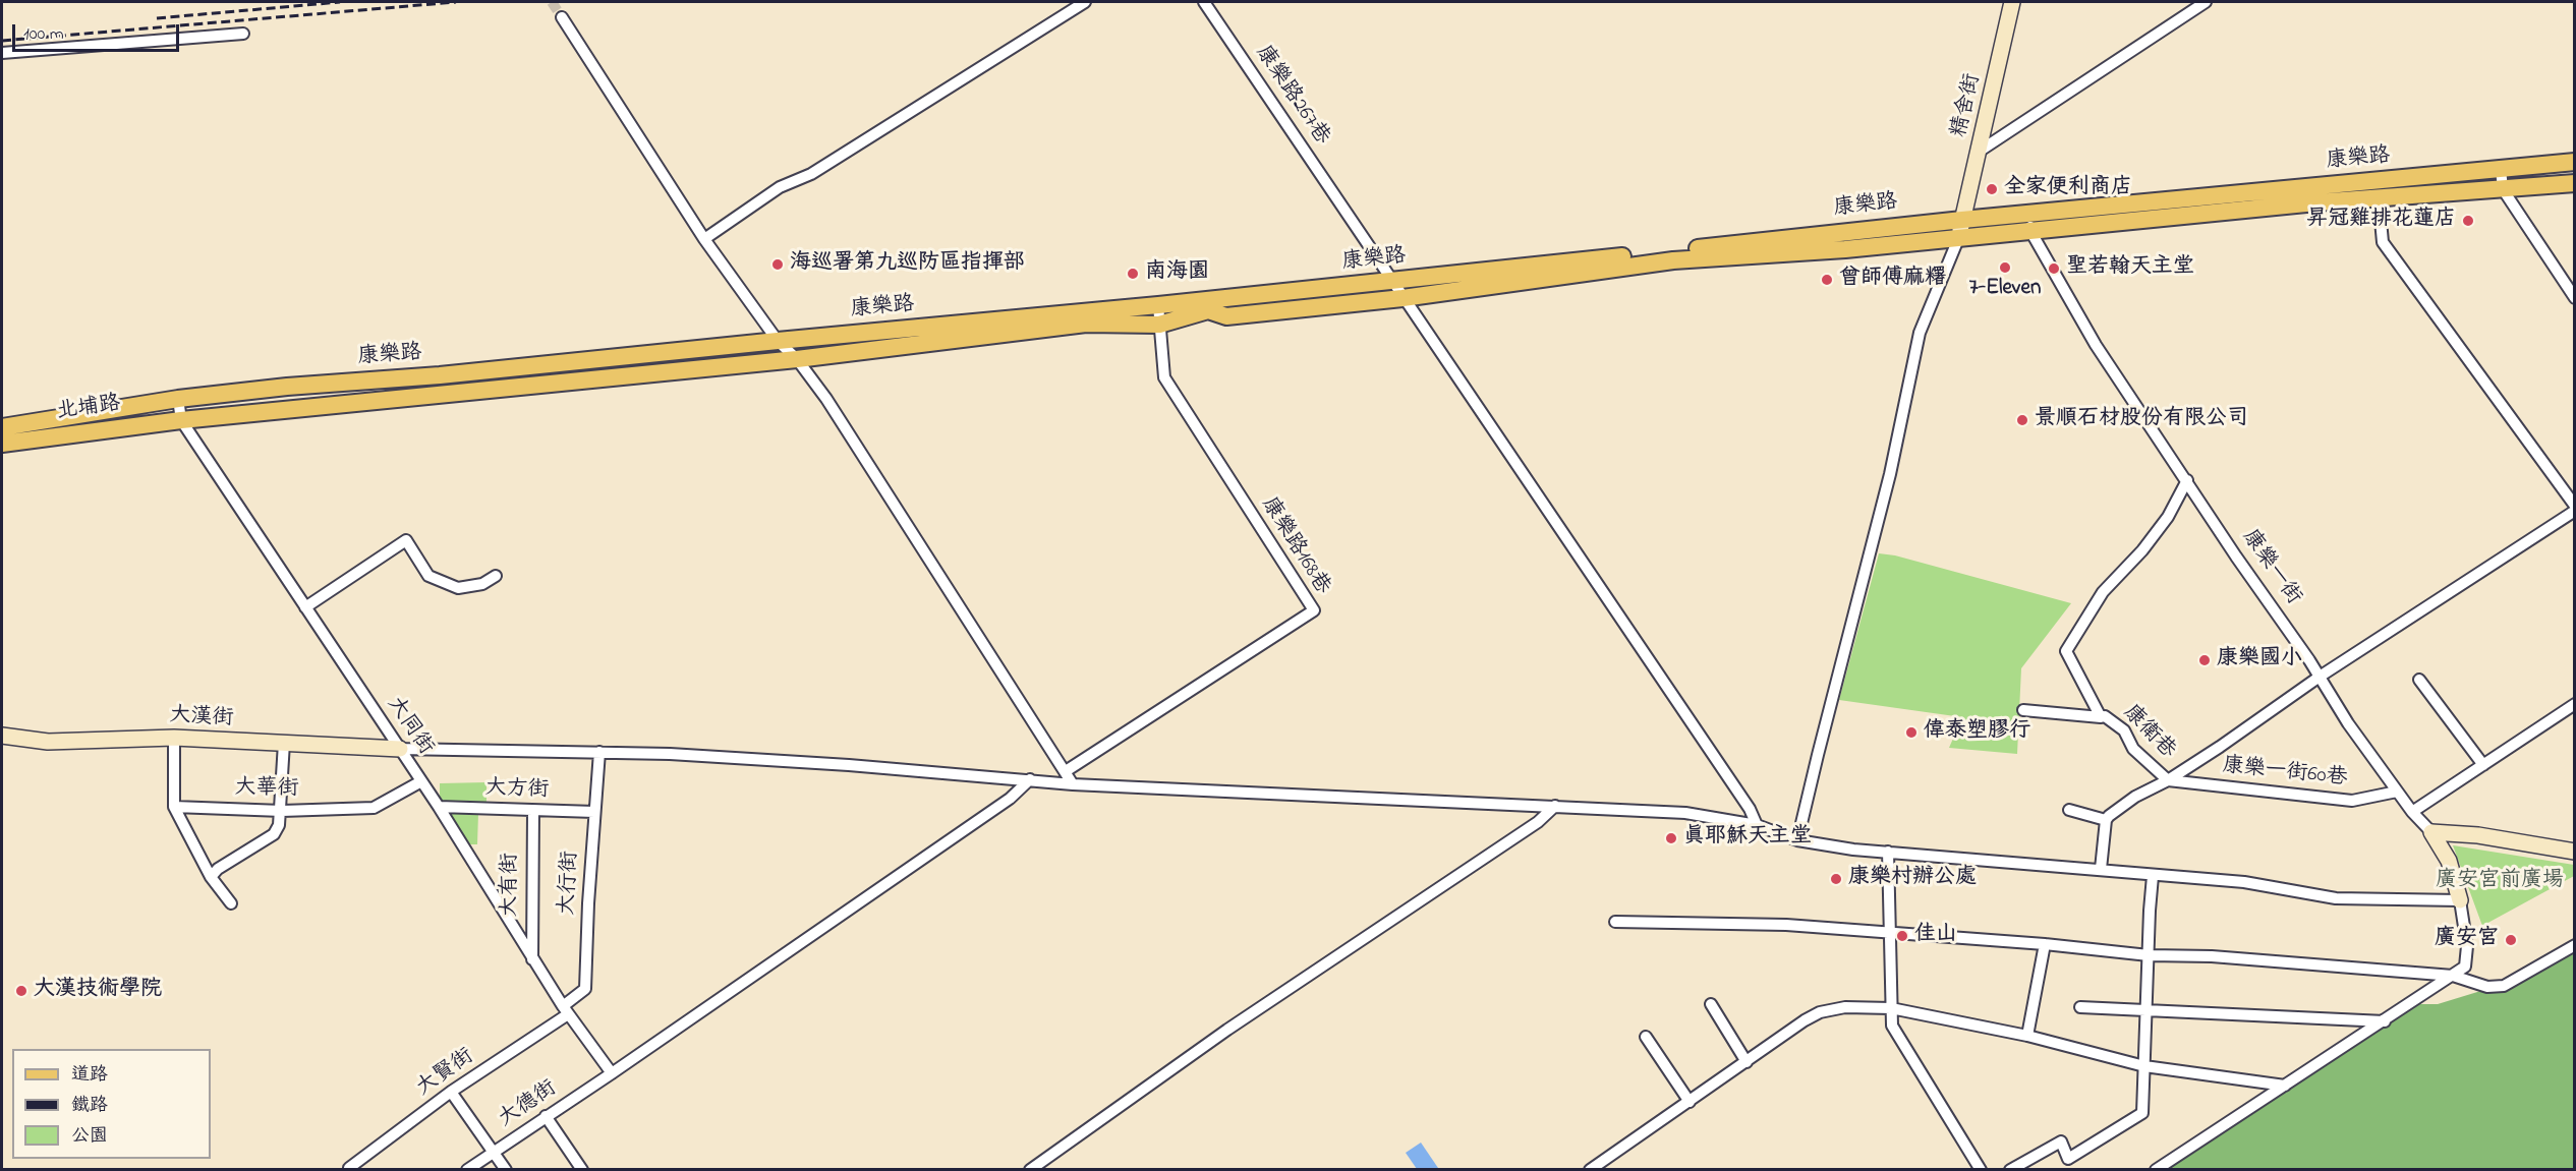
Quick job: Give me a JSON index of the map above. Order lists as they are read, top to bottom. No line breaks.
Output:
{"streets":{"main road":["康樂路","北埔路"],"street":["康樂路267巷","精舍街","康樂路168巷","康樂一街","大漢街","大同街","康衛巷","康樂一街60巷","大華街","大方街","大行街","大有街","大賢街","大德街"]},"crossings":[["康樂路267巷","康樂路"],["精舍街","康樂路"],["康樂路","北埔路"],["康樂路","康樂路168巷"],["康樂路","康樂一街"],["康樂路","大同街"],["北埔路","大同街"],["康樂一街","康衛巷"],["康樂一街","康樂一街60巷"],["大漢街","大同街"],["大同街","大華街"],["大同街","大方街"],["大同街","大行街"],["大同街","大有街"],["大同街","大賢街"],["大同街","大德街"],["康衛巷","康樂一街60巷"],["大方街","大行街"],["大方街","大有街"],["大行街","大賢街"]],"parks":["廣安宮前廣場"],"places":["全家便利商店","昇冠雞排花蓮店","海巡署第九巡防區指揮部","7-Eleven","聖若翰天主堂","南海園","曾師傅麻糬","景順石材股份有限公司","康樂國小","偉泰塑膠行","真耶穌天主堂","康樂村辦公處","佳山","廣安宮","大漢技術學院"],"legend":["道路","鐵路","公園"],"scale_bar":"100 m"}
